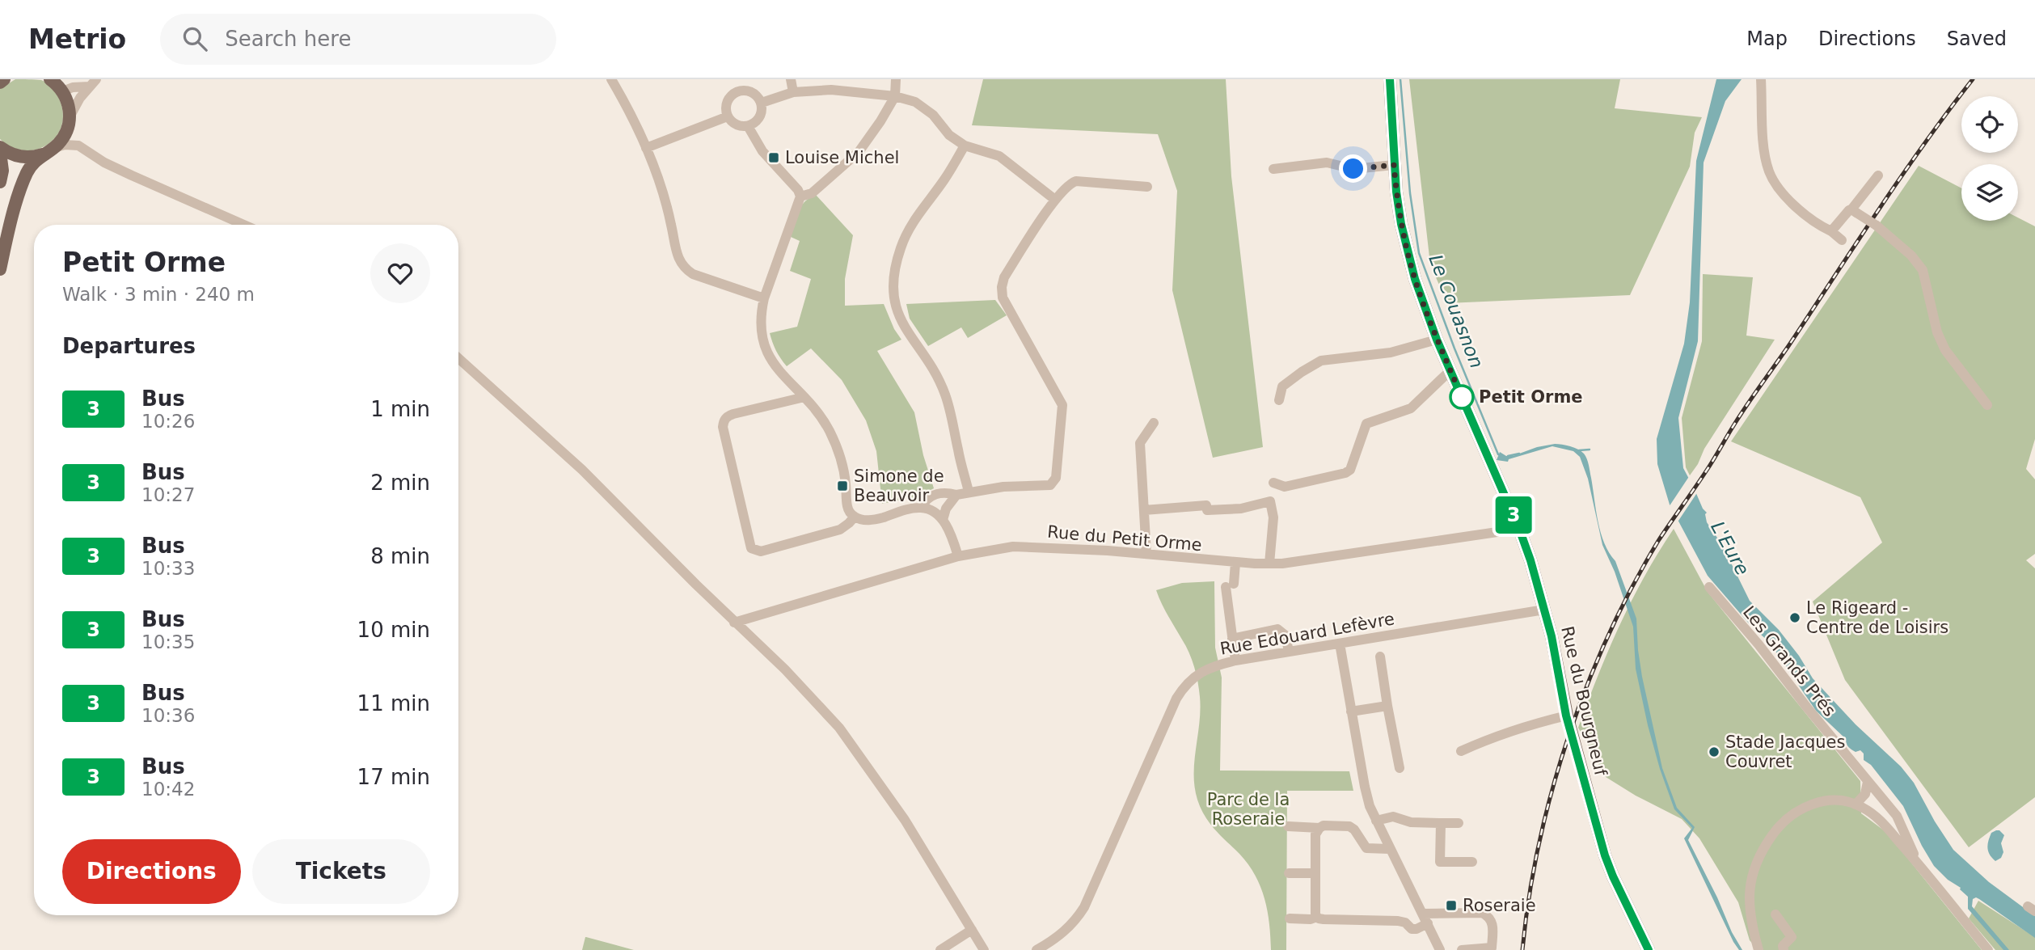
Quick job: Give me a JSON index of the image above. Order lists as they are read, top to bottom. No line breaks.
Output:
{"streets":{"main road":["Rue du Bourgneuf"],"street":["Rue du Petit Orme","Rue Edouard Lefèvre","Les Grands Prés"]},"crossings":[["Rue du Petit Orme","Rue du Bourgneuf"],["Rue Edouard Lefèvre","Rue du Bourgneuf"]],"water":["Le Couasnon","L'Eure"],"parks":["Parc de la Roseraie"],"places":{"transit":["Louise Michel","Simone de Beauvoir","Roseraie"],"other":["Petit Orme","Le Rigeard - Centre de Loisirs","Stade Jacques Couvret"]},"lines":["bus line 3"],"page":{"header":"Metrio","search":"Search here","nav":["Map","Directions","Saved"],"on_map":"3","heading":[["Petit Orme","Walk · 3 min · 240 m"],"Departures"],"list":[{"mark":"3","name":"Bus","note":"10:26","value":"1 min"},{"mark":"3","name":"Bus","note":"10:27","value":"2 min"},{"mark":"3","name":"Bus","note":"10:33","value":"8 min"},{"mark":"3","name":"Bus","note":"10:35","value":"10 min"},{"mark":"3","name":"Bus","note":"10:36","value":"11 min"},{"mark":"3","name":"Bus","note":"10:42","value":"17 min"}],"buttons":["Directions","Tickets"]}}
